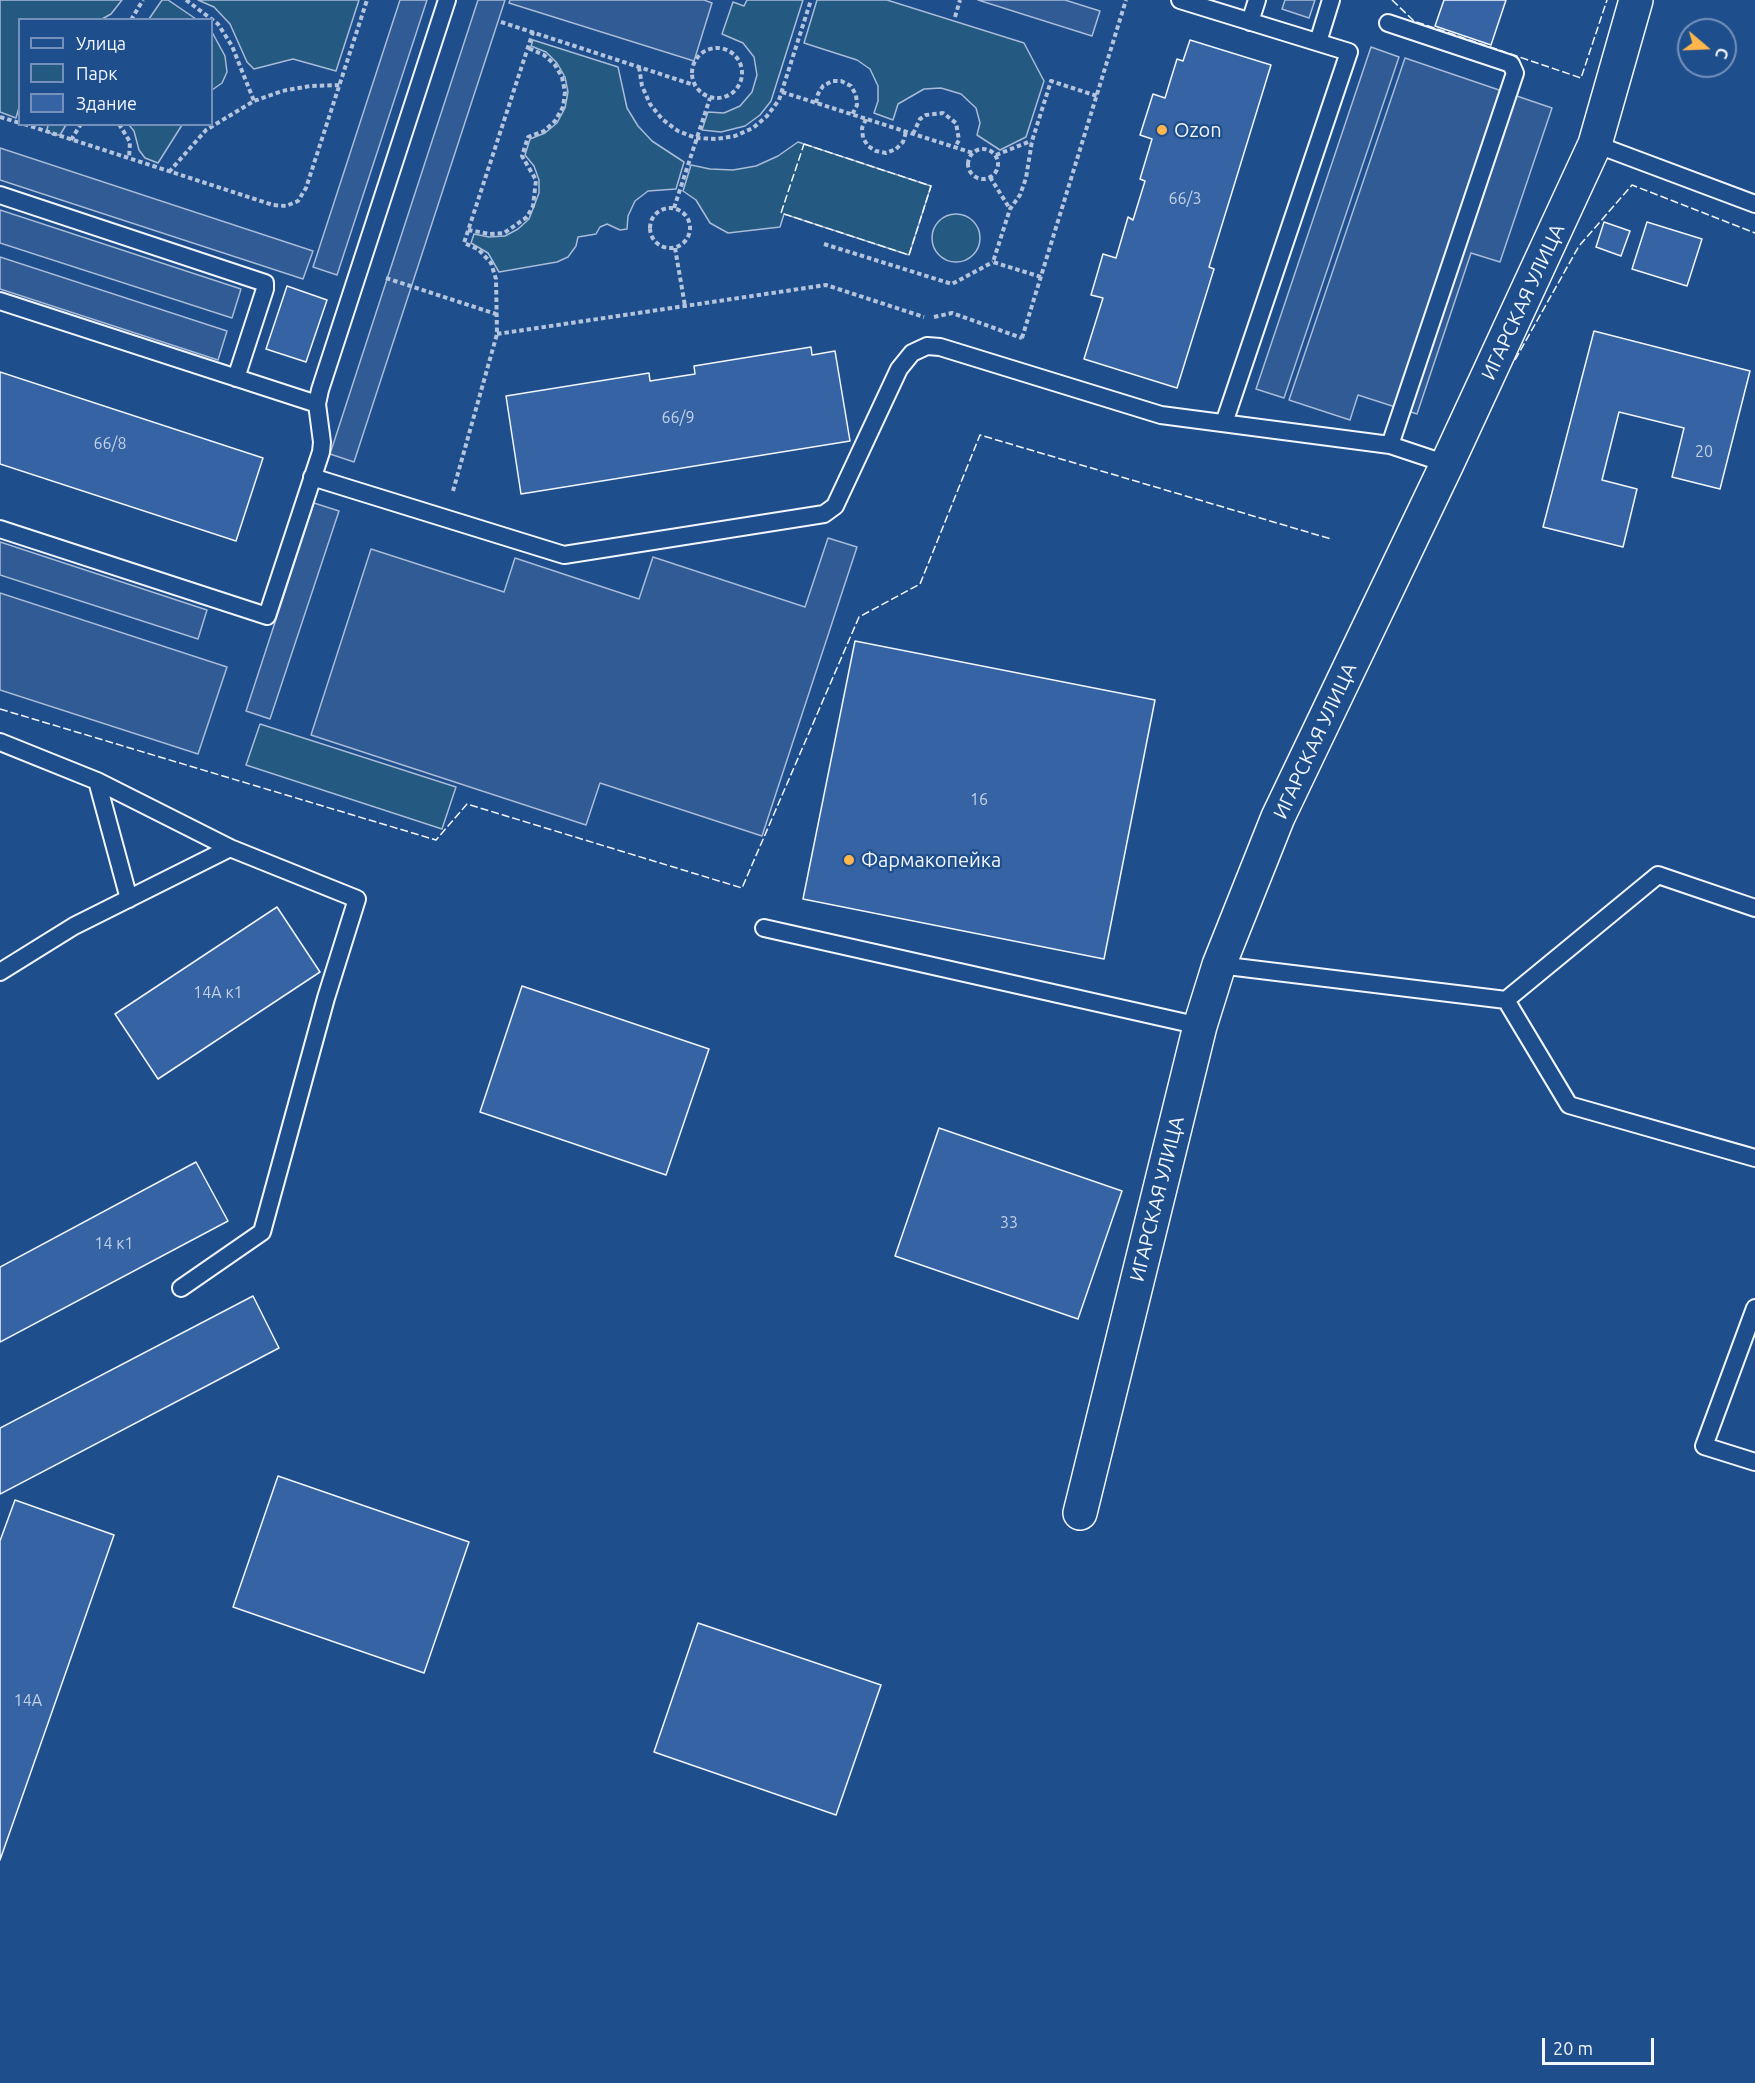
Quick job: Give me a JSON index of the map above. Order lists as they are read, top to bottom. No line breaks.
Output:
{"streets":{"street":["ИГАРСКАЯ УЛИЦА"]},"places":["Ozon","Фармакопейка"],"house_numbers":["66/3","66/9","66/8","20","16","14А к1","33","14 к1","14А"],"legend":["Улица","Парк","Здание"],"scale_bar":"20 m","north":"right"}
